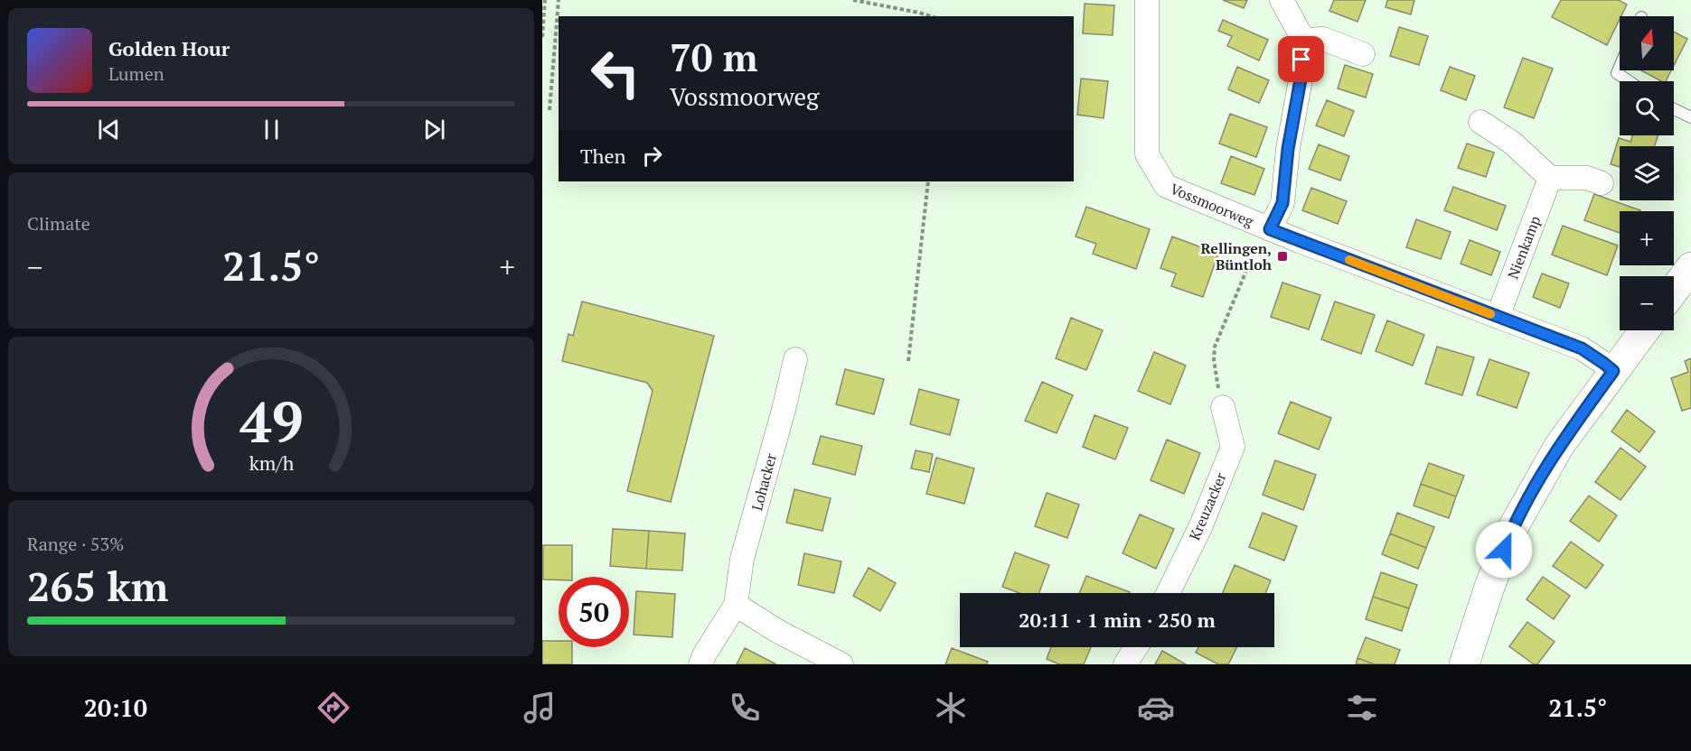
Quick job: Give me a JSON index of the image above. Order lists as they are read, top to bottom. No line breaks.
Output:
{"streets":{"street":["Vossmoorweg","Nienkamp","Lohacker","Kreuzacker"]},"crossings":[["Vossmoorweg","Nienkamp"]],"places":{"transit":["Rellingen, Büntloh"]},"north":"top","page":{"map_buttons":["+","−"],"turn":["70 m","Vossmoorweg"],"song":["Golden Hour","Lumen"],"then":"Then","tile":["Climate",["Range · 53%","265 km"]],"heat":["−","21.5°","+"],"limit":"50","trip":"20:11 · 1 min · 250 m","tabs":["20:10","21.5°"],"gauge":["49","km/h"]}}
